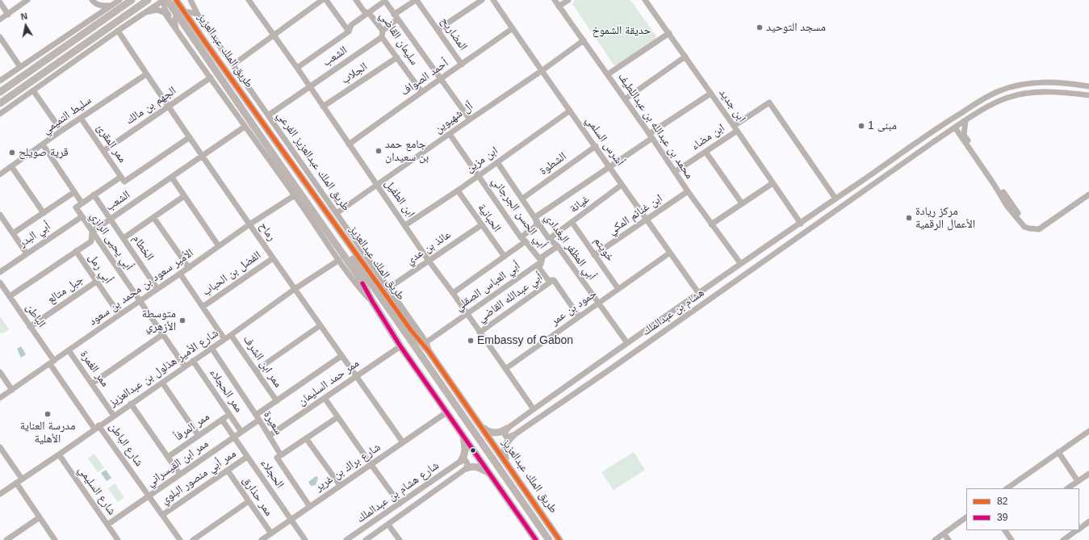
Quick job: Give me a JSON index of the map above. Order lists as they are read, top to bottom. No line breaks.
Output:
{"streets":{"main road":["طريق الملك عبدالعزيز"],"street":["المضاريح","سليمان القاضي","الشعب","الجلاب","أحمد الصواف","الجهم بن مالك","ابن جديد","سليط التميمي","آل شهيوين","محمد بن عبدالله بن عبداللطيف","ابن مضاء","أشرس السلمي","ممر المقرئ","ابن مزين","طريق الملك عبدالعزيز الفرعي","الشطوة","ابن الطفيل","غيانة","أبي الحسن الجرجاني","ابن غنائم المكي","الحبانية","رماح","أبي البدر","أبي يحيى الرازي","أبي المظفر البغدادي","الخطام","عائذ بن عدي","خويتم","أبي رمل","الفضل بن الحباب","أبي العباس الصقلي","الأمير سعود بن محمد بن سعود","جبل متالع","أبي عبدالله القاضي","حمود بن عمر","هشام بن عبدالملك","الباطن","ممر ابن الشرف","شارع الأمير هذلول بن عبدالعزيز","ممر الغمرة","ممر حمد السليمان","ممر الحجلاء","سعيرة","ممر المرفأ","شارع الباطن","ممر ابن القيسراني","شارع براك بن غرير","الحجلاء","ممر أبي منصور البلوي","شارع السليمي","شارع هشام بن عبدالملك","ممر حذارق"]},"crossings":[["المضاريح","أحمد الصواف"],["سليمان القاضي","الشعب"],["سليمان القاضي","الجلاب"],["سليمان القاضي","أحمد الصواف"],["سليمان القاضي","آل شهيوين"],["طريق الملك عبدالعزيز","طريق الملك عبدالعزيز الفرعي"],["طريق الملك عبدالعزيز","ممر حمد السليمان"],["طريق الملك عبدالعزيز","شارع براك بن غرير"],["الشعب","طريق الملك عبدالعزيز الفرعي"],["الشعب","ابن الطفيل"],["الشعب","رماح"],["الشعب","أبي يحيى الرازي"],["الشعب","الخطام"],["الشعب","أبي رمل"],["الشعب","الباطن"],["الجلاب","ابن الطفيل"],["أحمد الصواف","أشرس السلمي"],["أحمد الصواف","ابن الطفيل"],["الجهم بن مالك","ممر المقرئ"],["الجهم بن مالك","رماح"],["ابن جديد","ابن مضاء"],["ابن جديد","هشام بن عبدالملك"],["سليط التميمي","ممر المقرئ"],["سليط التميمي","رماح"],["آل شهيوين","محمد بن عبدالله بن عبداللطيف"],["آل شهيوين","أشرس السلمي"],["آل شهيوين","طريق الملك عبدالعزيز الفرعي"],["آل شهيوين","ابن الطفيل"],["آل شهيوين","أبي الحسن الجرجاني"],["محمد بن عبدالله بن عبداللطيف","ابن مضاء"],["محمد بن عبدالله بن عبداللطيف","ابن غنائم المكي"],["محمد بن عبدالله بن عبداللطيف","هشام بن عبدالملك"],["ابن مضاء","هشام بن عبدالملك"],["أشرس السلمي","ابن مزين"],["أشرس السلمي","الشطوة"],["أشرس السلمي","غيانة"],["أشرس السلمي","ابن غنائم المكي"],["أشرس السلمي","حمود بن عمر"],["أشرس السلمي","هشام بن عبدالملك"],["ابن مزين","ابن الطفيل"],["ابن مزين","أبي الحسن الجرجاني"],["ابن مزين","الحبانية"],["ابن مزين","أبي المظفر البغدادي"],["طريق الملك عبدالعزيز الفرعي","عائذ بن عدي"],["طريق الملك عبدالعزيز الفرعي","أبي العباس الصقلي"],["الشطوة","أبي المظفر البغدادي"],["ابن الطفيل","عائذ بن عدي"],["ابن الطفيل","أبي العباس الصقلي"],["ابن الطفيل","أبي عبدالله القاضي"],["ابن الطفيل","حمود بن عمر"],["ابن الطفيل","هشام بن عبدالملك"],["غيانة","أبي المظفر البغدادي"],["غيانة","خويتم"],["أبي الحسن الجرجاني","أبي العباس الصقلي"],["أبي الحسن الجرجاني","أبي عبدالله القاضي"],["أبي الحسن الجرجاني","حمود بن عمر"],["ابن غنائم المكي","خويتم"],["الحبانية","عائذ بن عدي"],["رماح","الفضل بن الحباب"],["رماح","الأمير سعود بن محمد بن سعود"],["رماح","شارع الأمير هذلول بن عبدالعزيز"],["رماح","ممر حمد السليمان"],["رماح","ممر ابن القيسراني"],["رماح","شارع براك بن غرير"],["أبي البدر","أبي يحيى الرازي"],["أبي يحيى الرازي","الأمير سعود بن محمد بن سعود"],["أبي يحيى الرازي","شارع الأمير هذلول بن عبدالعزيز"],["أبي المظفر البغدادي","أبي العباس الصقلي"],["أبي المظفر البغدادي","حمود بن عمر"],["أبي المظفر البغدادي","هشام بن عبدالملك"],["الخطام","الأمير سعود بن محمد بن سعود"],["خويتم","حمود بن عمر"],["أبي رمل","الأمير سعود بن محمد بن سعود"],["أبي رمل","جبل متالع"],["الأمير سعود بن محمد بن سعود","الباطن"],["الأمير سعود بن محمد بن سعود","ممر الغمرة"],["جبل متالع","الباطن"],["الباطن","شارع الأمير هذلول بن عبدالعزيز"],["الباطن","شارع الباطن"],["ممر ابن الشرف","شارع الأمير هذلول بن عبدالعزيز"],["ممر ابن الشرف","ممر ابن القيسراني"],["شارع الأمير هذلول بن عبدالعزيز","ممر الغمرة"],["شارع الأمير هذلول بن عبدالعزيز","ممر الحجلاء"],["شارع الأمير هذلول بن عبدالعزيز","سعيرة"],["شارع الأمير هذلول بن عبدالعزيز","شارع الباطن"],["شارع الأمير هذلول بن عبدالعزيز","شارع السليمي"],["ممر حمد السليمان","سعيرة"],["ممر الحجلاء","ممر المرفأ"],["ممر الحجلاء","ممر ابن القيسراني"],["سعيرة","ممر ابن القيسراني"],["سعيرة","شارع براك بن غرير"],["ممر المرفأ","الحجلاء"],["شارع الباطن","ممر ابن القيسراني"],["شارع الباطن","ممر أبي منصور البلوي"],["ممر ابن القيسراني","الحجلاء"],["ممر ابن القيسراني","شارع السليمي"],["شارع براك بن غرير","الحجلاء"],["شارع براك بن غرير","ممر حذارق"],["الحجلاء","ممر أبي منصور البلوي"],["ممر أبي منصور البلوي","ممر حذارق"]],"parks":["حديقة الشموخ"],"places":["مسجد التوحيد","مبنى 1","جامع حمد بن سعيدان","قرية صويلح","مركز ريادة الأعمال الرقمية","متوسطة الأزهري","Embassy of Gabon","مدرسة العناية الأهلية"],"lines":["transit line 82","transit line 39"],"legend":["82","39"],"north":"top"}
